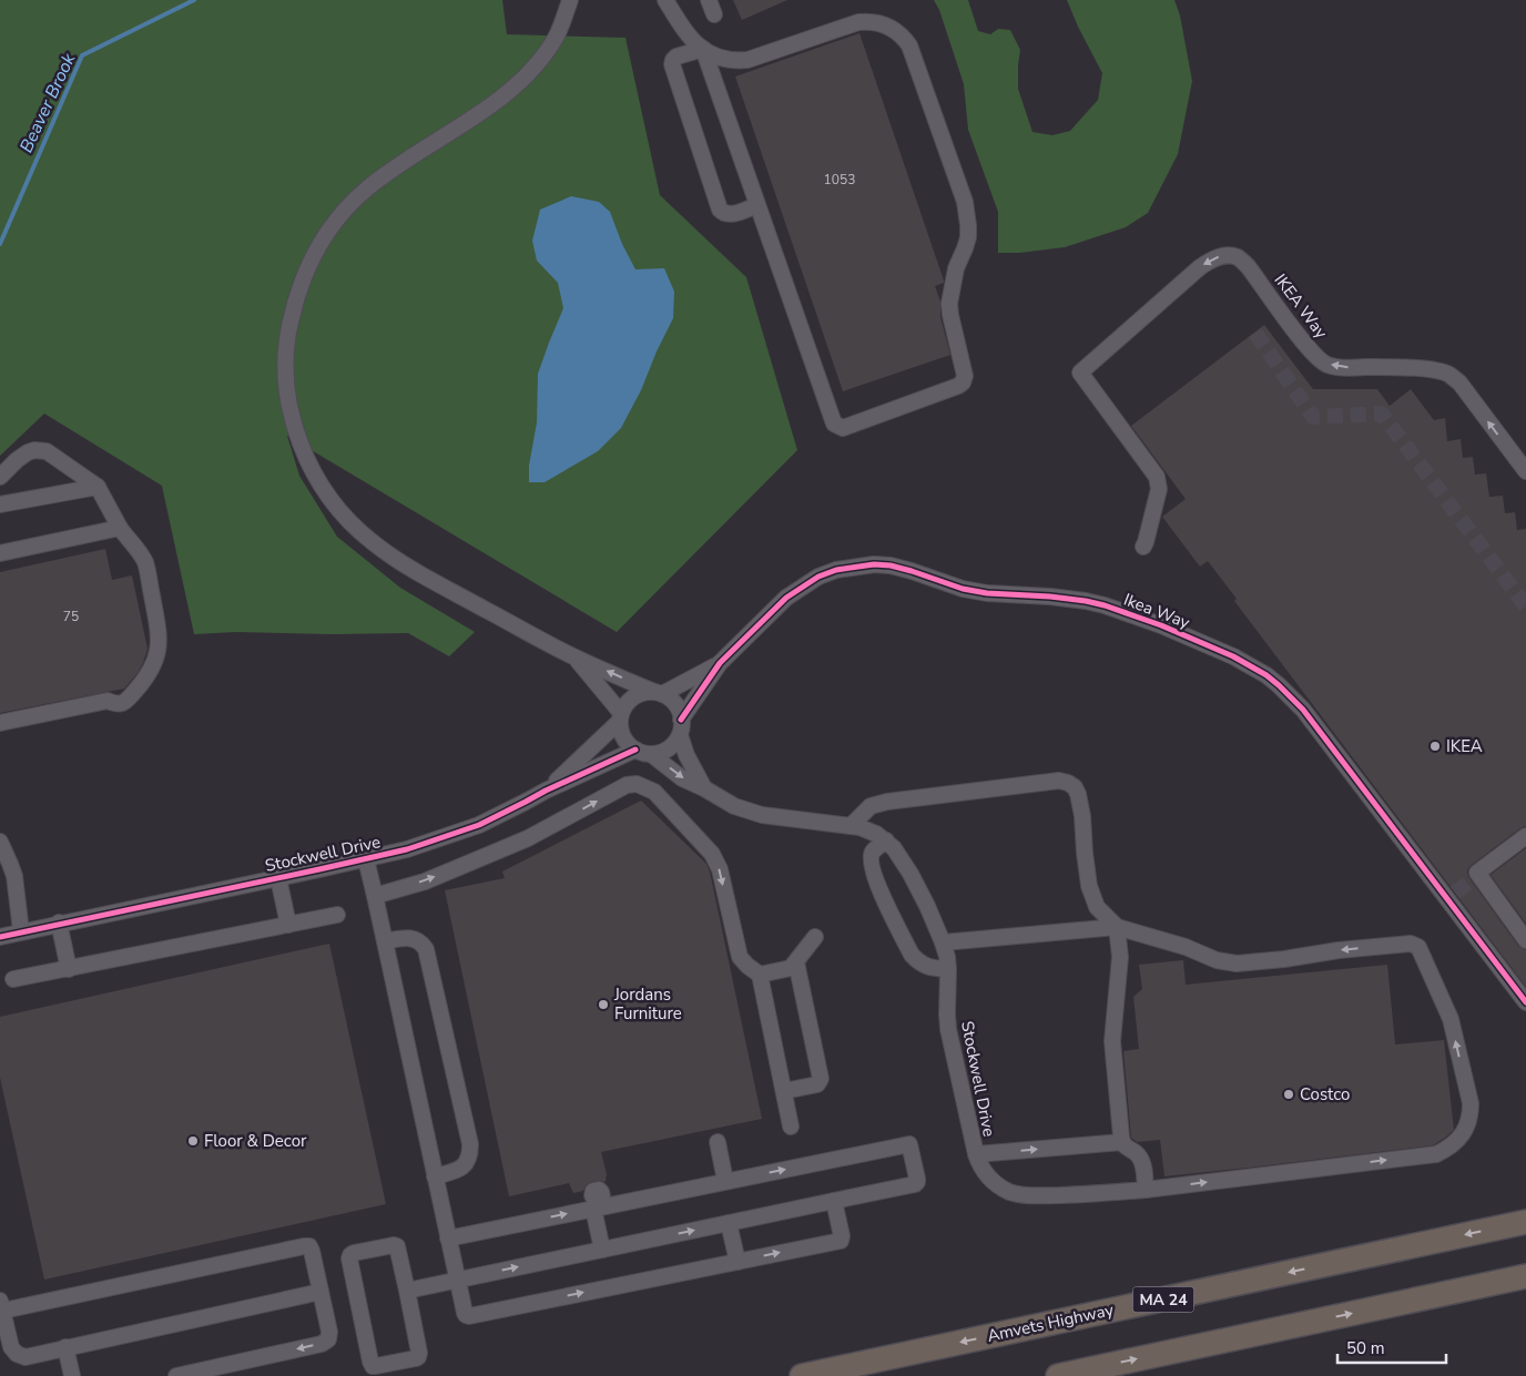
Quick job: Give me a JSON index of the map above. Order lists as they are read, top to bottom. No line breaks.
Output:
{"streets":{"highway":["MA 24","Amvets Highway"],"street":["IKEA Way","Ikea Way","Stockwell Drive"]},"crossings":[["Ikea Way","Stockwell Drive"]],"water":["Beaver Brook"],"places":["IKEA","Jordans Furniture","Costco","Floor & Decor"],"house_numbers":["1053","75"],"scale_bar":"50 m"}
